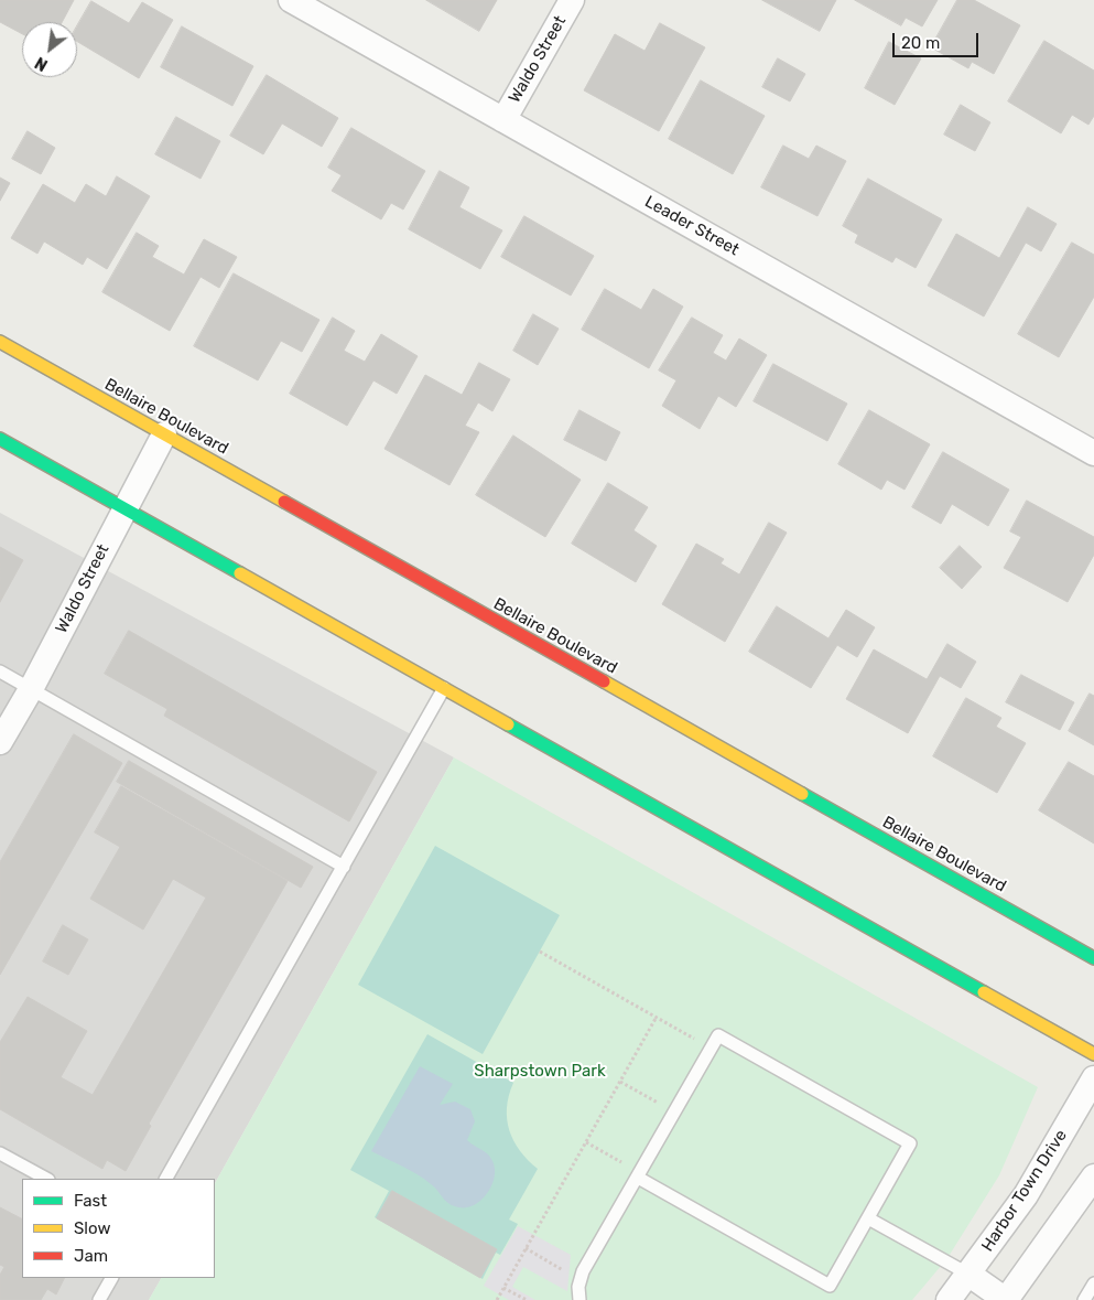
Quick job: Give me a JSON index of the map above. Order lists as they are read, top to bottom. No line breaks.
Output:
{"streets":{"main road":["Bellaire Boulevard"],"street":["Waldo Street","Leader Street","Harbor Town Drive"]},"crossings":[["Waldo Street","Leader Street"],["Waldo Street","Bellaire Boulevard"]],"parks":["Sharpstown Park"],"legend":["Fast","Slow","Jam"],"scale_bar":"20 m","north":"bottom left"}
